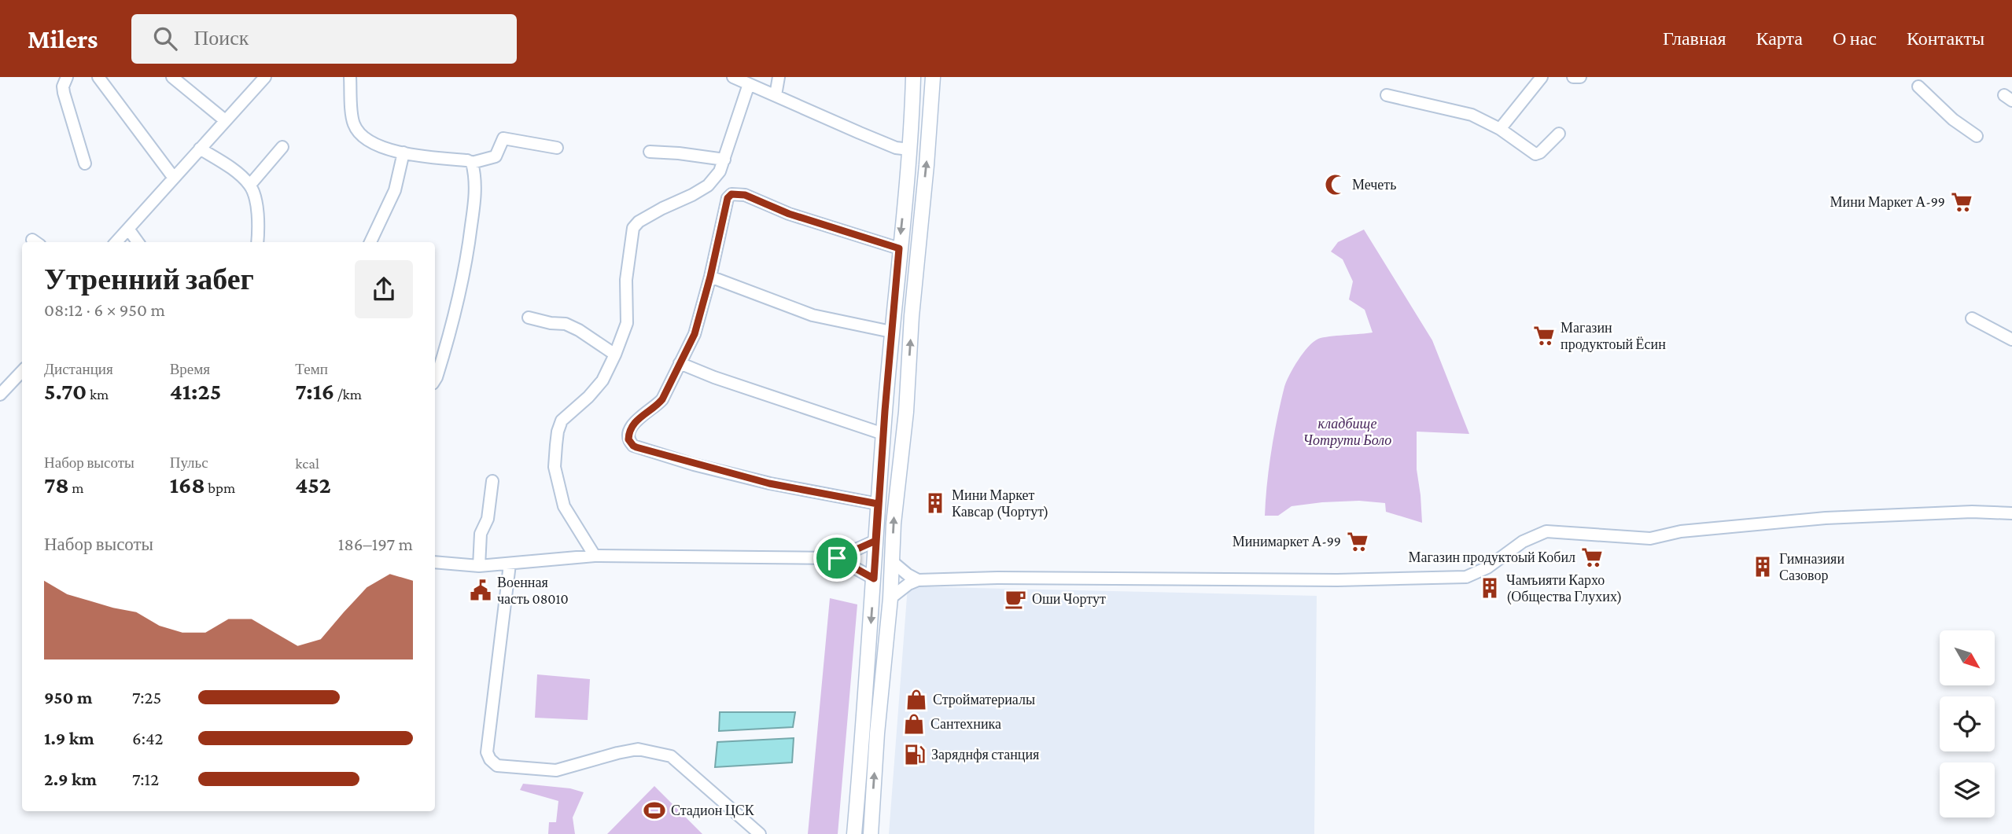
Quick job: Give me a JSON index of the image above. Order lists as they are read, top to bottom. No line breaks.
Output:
{"parks":["кладбище Чотрути Боло"],"places":{"mosque":["Мечеть"],"supermarket":["Мини Маркет А-99","Магазин продуктоый Ёсин","Минимаркет А-99","Магазин продуктоый Кобил"],"building":["Мини Маркет Кавсар (Чортут)","Гимназияи Сазовор","Чамъияти Кархо (Общества Глухих)"],"public building":["Военная часть 08010"],"cafe":["Оши Чортут"],"shop":["Стройматериалы","Сантехника"],"fuel station":["Заряднфя станция"],"sports":["Стадион ЦСК"]},"north":"bottom right","page":{"header":"Milers","search":"Поиск","nav":["Главная","Карта","О нас","Контакты"],"heading":["Утренний забег","08:12 · 6 × 950 m"],"stats":[["Дистанция","5.70 km"],["Время","41:25"],["Темп","7:16 /km"],["Набор высоты","78 m"],["Пульс","168 bpm"],["kcal","452"]],"chart":["Набор высоты","186–197 m"],"list":[{"name":"950 m","note":"7:25"},{"name":"1.9 km","note":"6:42"},{"name":"2.9 km","note":"7:12"}]}}
